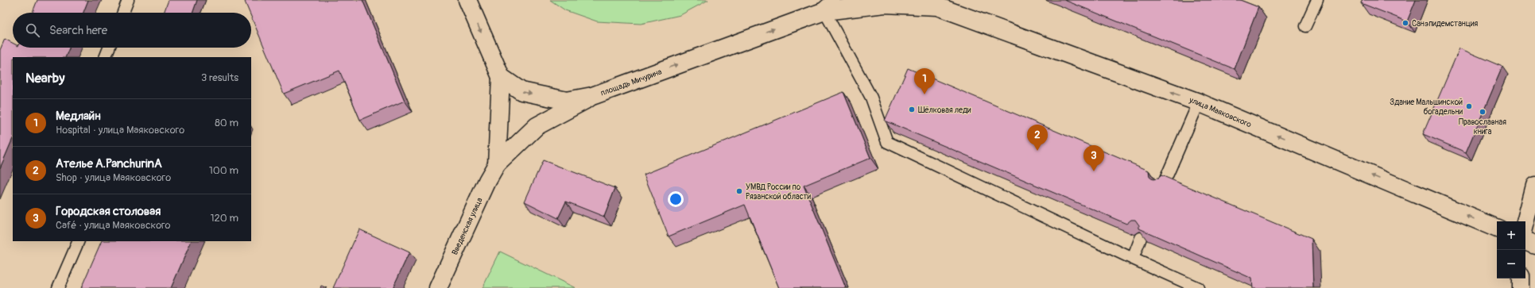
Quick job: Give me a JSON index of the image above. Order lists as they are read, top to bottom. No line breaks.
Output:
{"streets":{"street":["площадь Мичурина","улица Маяковского","Введенская улица"]},"crossings":[["площадь Мичурина","улица Маяковского"],["площадь Мичурина","Введенская улица"]],"one_way":["площадь Мичурина","улица Маяковского"],"places":["Санэпидемстанция","Здание Мальшинской богадельни","Шёлковая леди","Православная книга","УМВД России по Рязанской области"],"page":{"search":"Search here","heading":["Nearby","3 results"],"pins":["1","2","3"],"list":[{"mark":"1","name":"Медлайн","note":"Hospital · улица Маяковского","value":"80 m"},{"mark":"2","name":"Ателье A.PanchurinA","note":"Shop · улица Маяковского","value":"100 m"},{"mark":"3","name":"Городская столовая","note":"Café · улица Маяковского","value":"120 m"}],"map_buttons":["+","−"]}}
